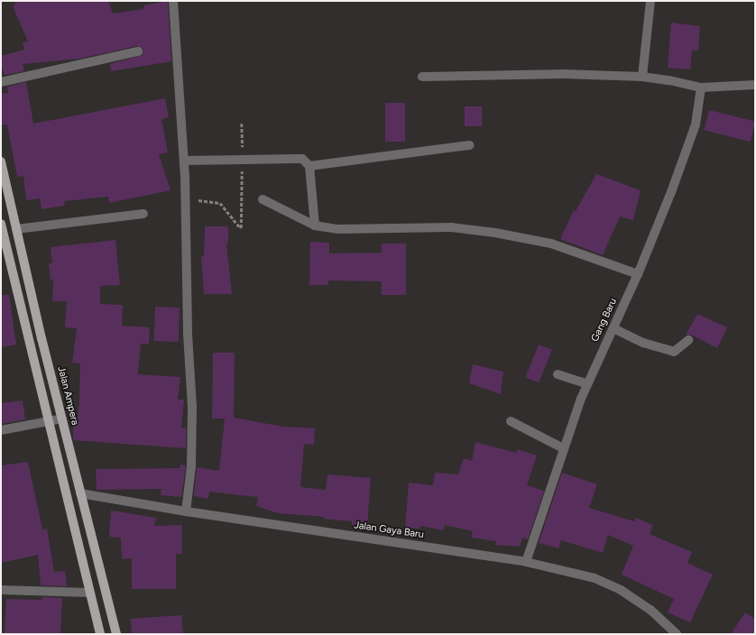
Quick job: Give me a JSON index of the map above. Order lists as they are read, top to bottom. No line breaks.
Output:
{"streets":{"main road":["Jalan Ampera"],"street":["Gang Baru","Jalan Gaya Baru"]},"crossings":[["Gang Baru","Jalan Gaya Baru"],["Jalan Ampera","Jalan Gaya Baru"]]}
